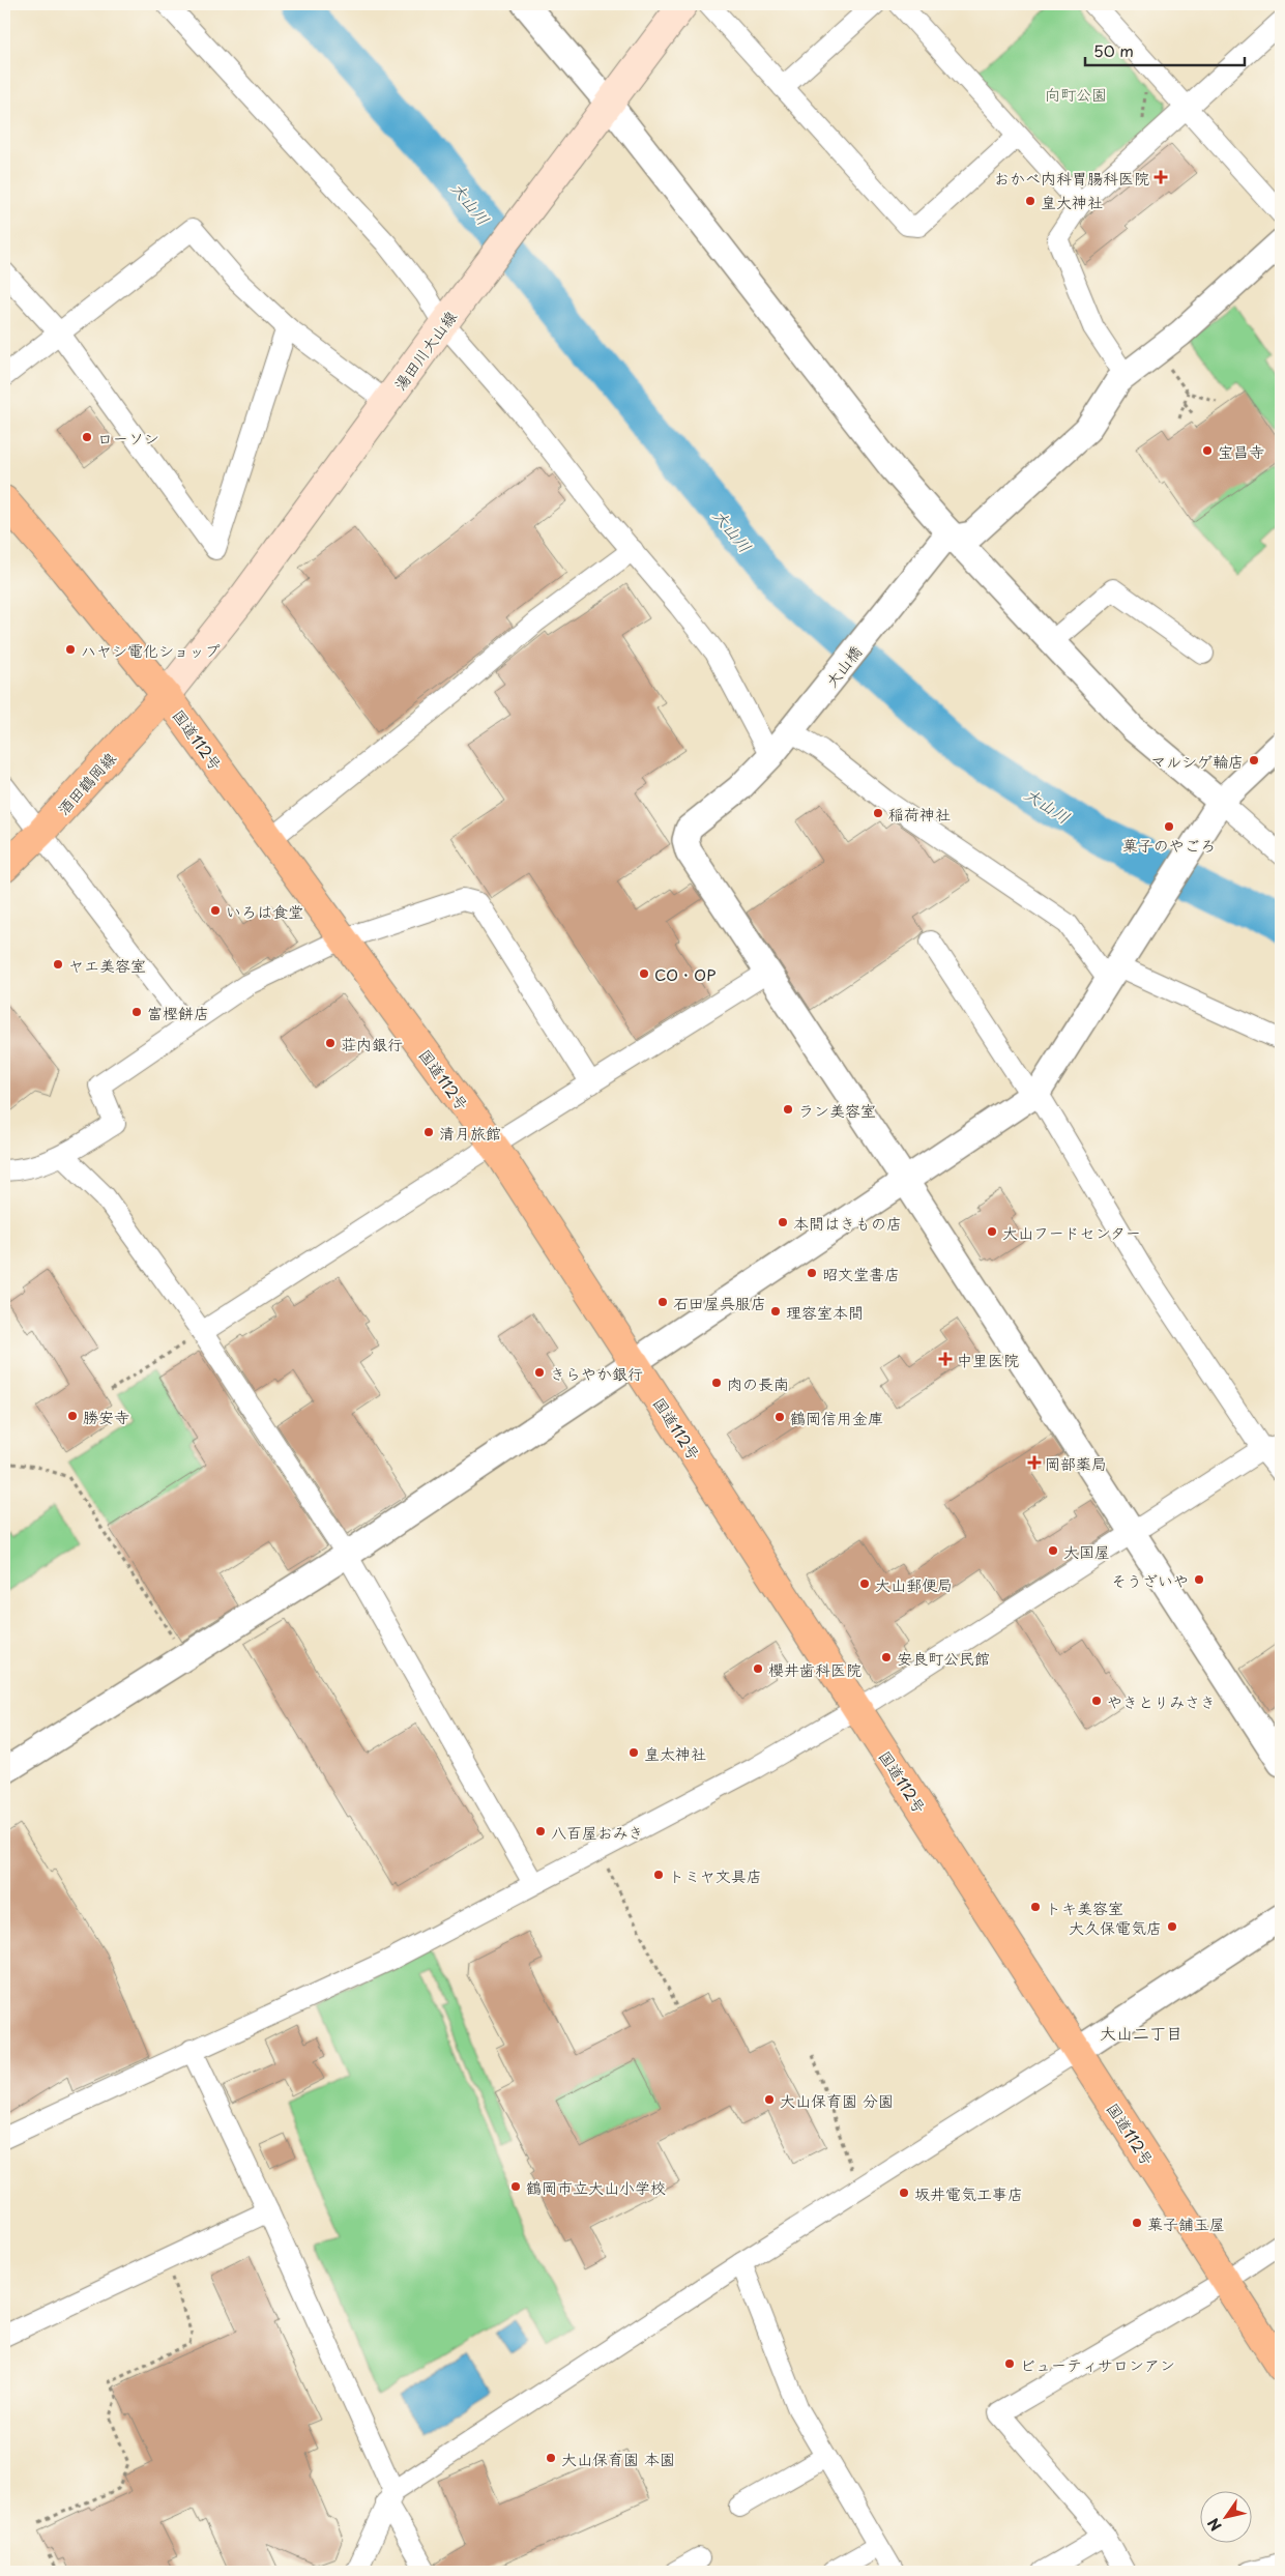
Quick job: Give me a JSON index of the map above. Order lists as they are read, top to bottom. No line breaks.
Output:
{"streets":{"main road":["湯田川大山線","国道112号","酒田鶴岡線"],"street":["大山橋"]},"crossings":[["湯田川大山線","国道112号"],["湯田川大山線","酒田鶴岡線"],["国道112号","酒田鶴岡線"]],"districts":["大山二丁目"],"water":["大山川"],"parks":["向町公園"],"places":{"health":["おかべ内科胃腸科医院","中里医院","岡部薬局"],"other":["皇大神社","ローソン","宝昌寺","ハヤシ電化ショップ","マルシゲ輪店","稲荷神社","菓子のやごろ","いろは食堂","ヤエ美容室","CO・OP","富樫餅店","荘内銀行","ラン美容室","清月旅館","本間はきもの店","大山フードセンター","昭文堂書店","石田屋呉服店","理容室本間","きらやか銀行","肉の長南","勝安寺","鶴岡信用金庫","大国屋","そうざいや","大山郵便局","安良町公民館","櫻井歯科医院","やきとりみさき","皇太神社","八百屋おみき","トミヤ文具店","トキ美容室","大久保電気店","大山保育園 分園","鶴岡市立大山小学校","坂井電気工事店","菓子舗玉屋","ビューティサロンアン","大山保育園 本園"]},"scale_bar":"50 m","north":"bottom left"}
